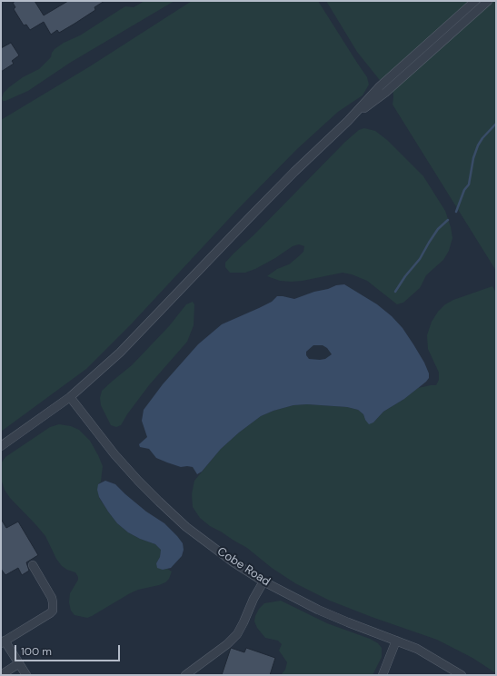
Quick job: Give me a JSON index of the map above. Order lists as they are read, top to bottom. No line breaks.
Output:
{"streets":{"street":["Cobe Road"]},"scale_bar":"100 m"}
